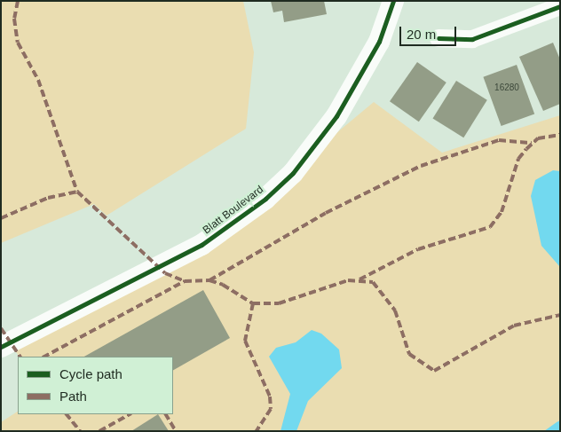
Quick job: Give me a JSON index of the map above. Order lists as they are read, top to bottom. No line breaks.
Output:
{"streets":{"street":["Blatt Boulevard"]},"house_numbers":["16280"],"legend":["Cycle path","Path"],"scale_bar":"20 m"}
